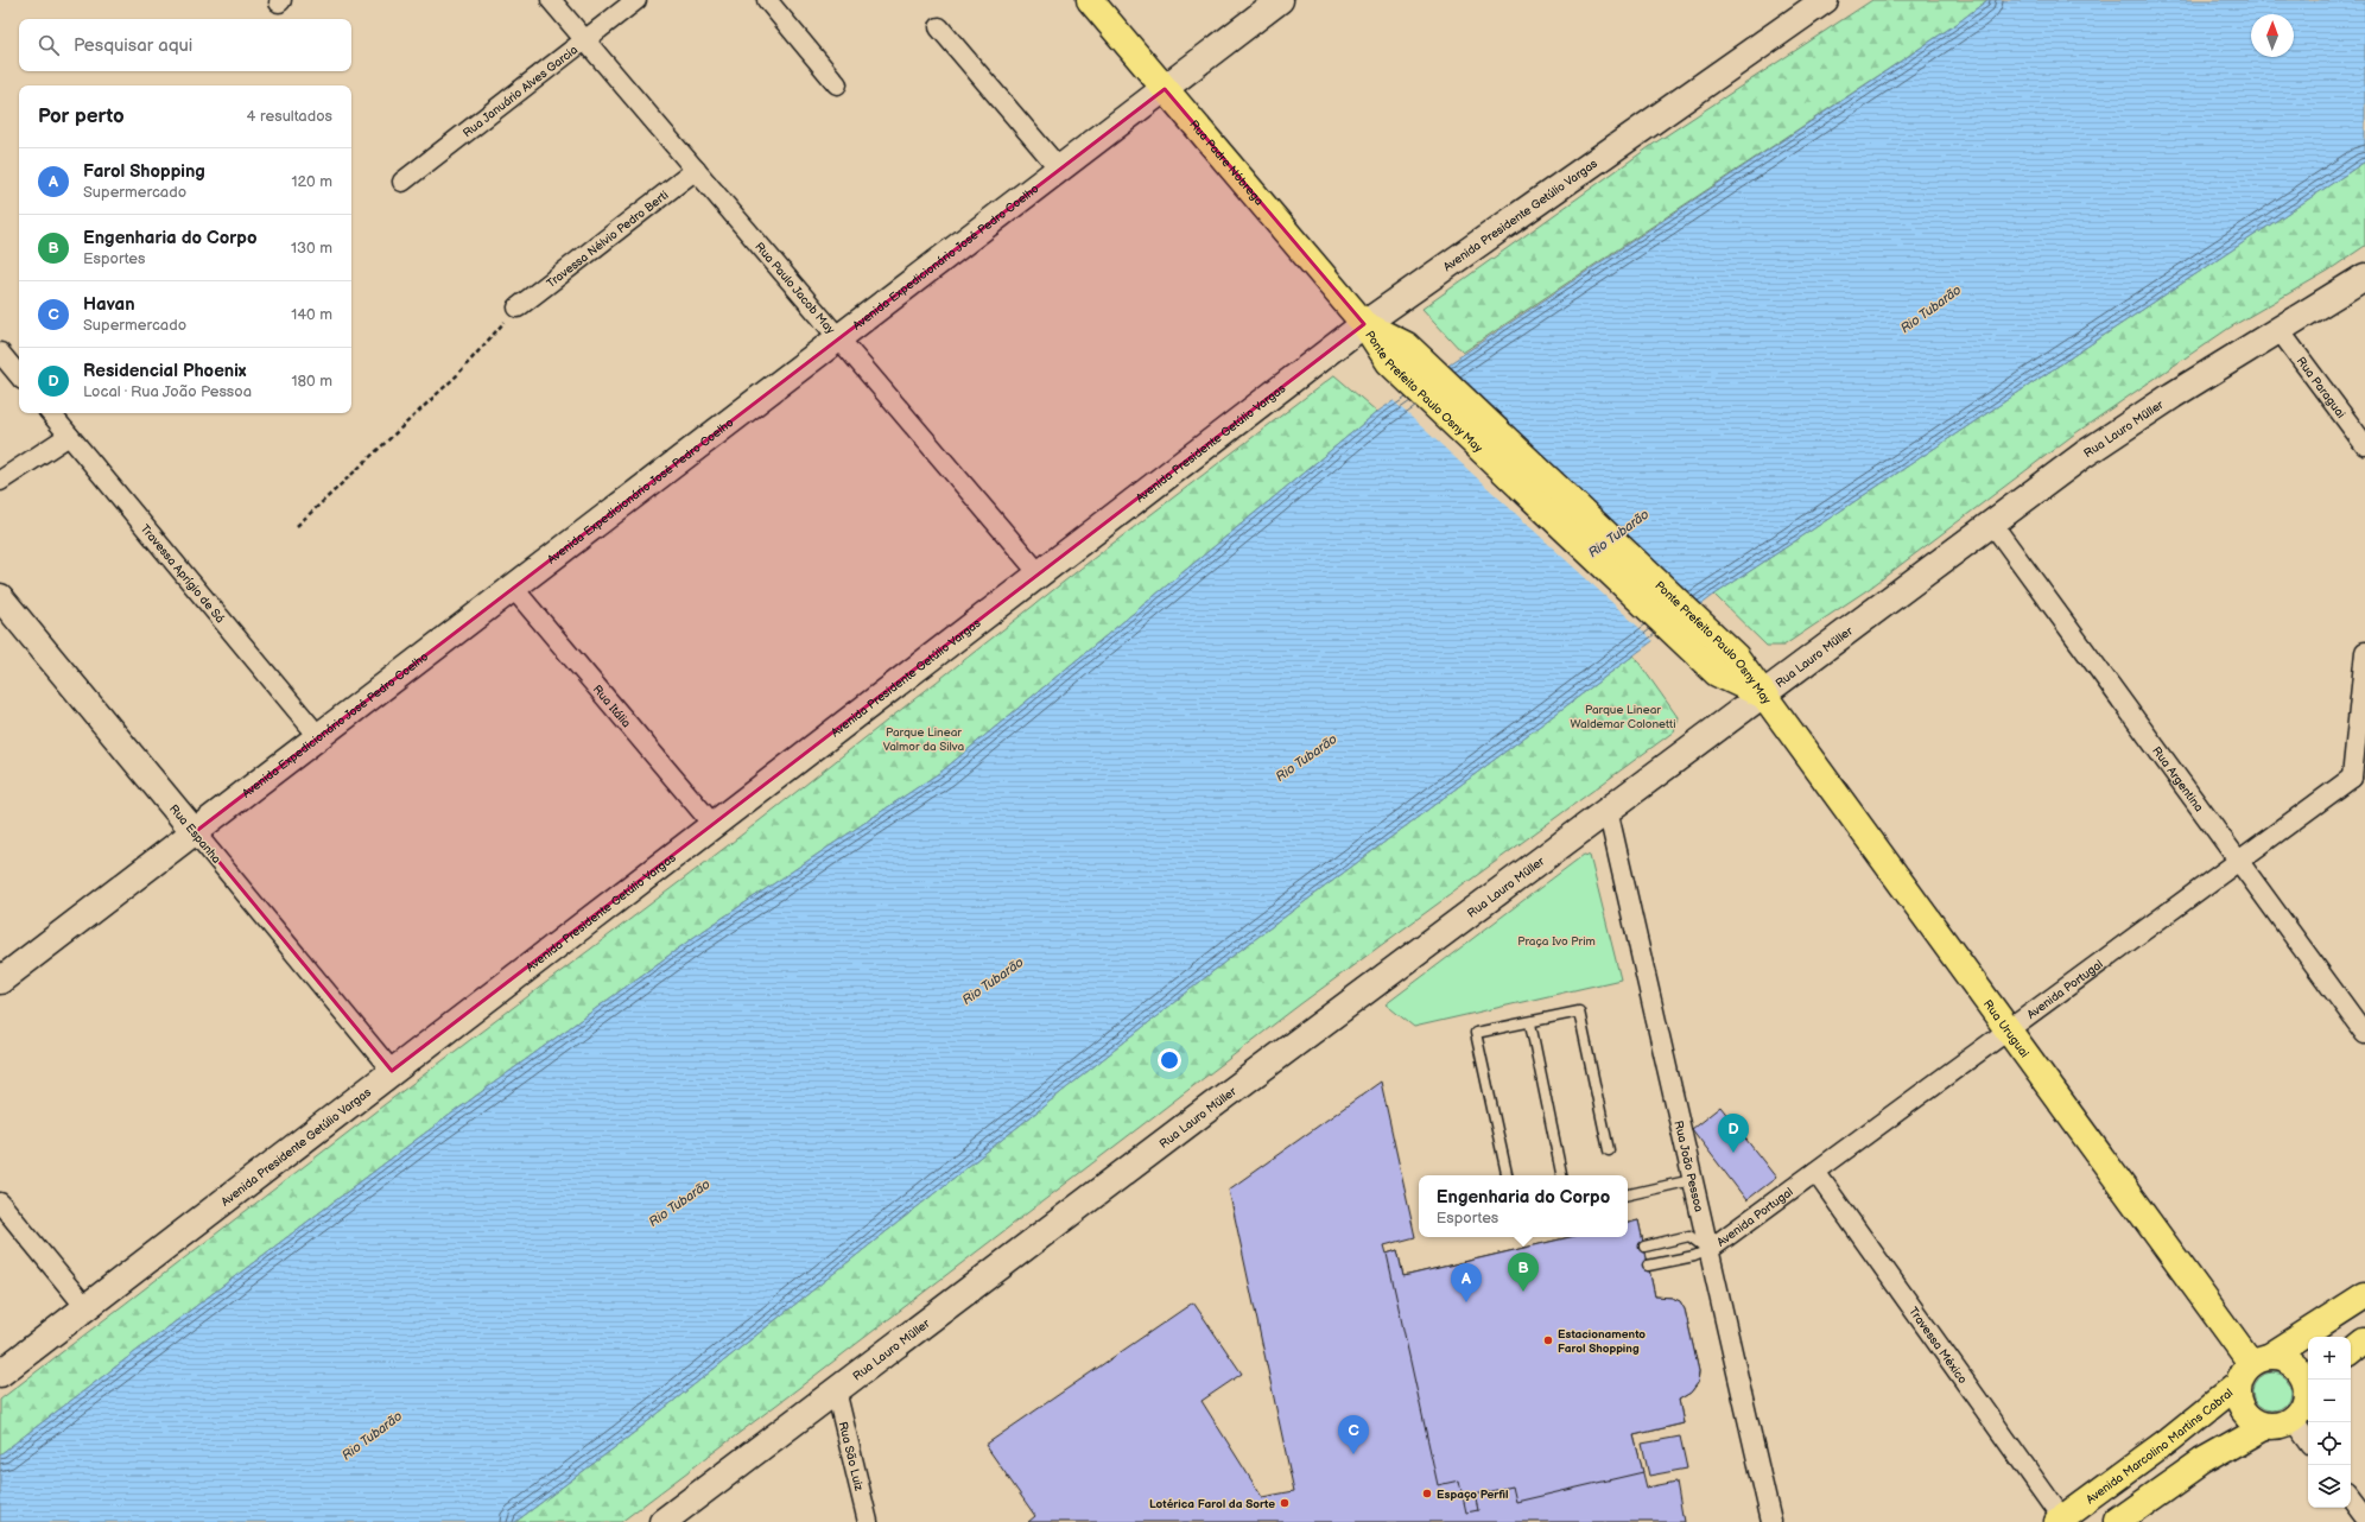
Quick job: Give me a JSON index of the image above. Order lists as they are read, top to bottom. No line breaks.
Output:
{"streets":{"main road":["Rua Padre Nóbrega","Avenida Presidente Getúlio Vargas","Avenida Expedicionário José Pedro Coelho","Ponte Prefeito Paulo Osny May","Rua Lauro Müller","Rua Espanha","Rua Uruguai","Avenida Marcolino Martins Cabral"],"street":["Rua Januário Alves Garcia","Travessa Nélvio Pedro Berti","Rua Paulo Jacob May","Rua Paraguai","Travessa Aprígio de Sá","Rua Itália","Rua Argentina","Avenida Portugal","Rua João Pessoa","Travessa México","Rua São Luiz"]},"crossings":[["Rua Januário Alves Garcia","Rua Paulo Jacob May"],["Rua Padre Nóbrega","Avenida Presidente Getúlio Vargas"],["Rua Padre Nóbrega","Avenida Expedicionário José Pedro Coelho"],["Rua Padre Nóbrega","Ponte Prefeito Paulo Osny May"],["Avenida Presidente Getúlio Vargas","Rua Paulo Jacob May"],["Avenida Presidente Getúlio Vargas","Ponte Prefeito Paulo Osny May"],["Avenida Presidente Getúlio Vargas","Rua Itália"],["Avenida Presidente Getúlio Vargas","Rua Espanha"],["Travessa Nélvio Pedro Berti","Rua Paulo Jacob May"],["Avenida Expedicionário José Pedro Coelho","Rua Paulo Jacob May"],["Avenida Expedicionário José Pedro Coelho","Travessa Aprígio de Sá"],["Avenida Expedicionário José Pedro Coelho","Rua Itália"],["Avenida Expedicionário José Pedro Coelho","Rua Espanha"],["Rua Paraguai","Rua Lauro Müller"],["Ponte Prefeito Paulo Osny May","Rua Lauro Müller"],["Ponte Prefeito Paulo Osny May","Rua Uruguai"],["Rua Lauro Müller","Rua Argentina"],["Rua Lauro Müller","Rua Uruguai"],["Rua Lauro Müller","Rua João Pessoa"],["Rua Lauro Müller","Rua São Luiz"],["Rua Argentina","Avenida Portugal"],["Avenida Portugal","Rua Uruguai"],["Avenida Portugal","Rua João Pessoa"],["Avenida Portugal","Travessa México"],["Travessa México","Avenida Marcolino Martins Cabral"]],"water":["Rio Tubarão"],"parks":["Parque Linear Waldemar Colonetti","Parque Linear Valmor da Silva","Praça Ivo Prim"],"places":["Estacionamento Farol Shopping","Espaço Perfil","Lotérica Farol da Sorte"],"north":"top","page":{"search":"Pesquisar aqui","heading":["Por perto","4 resultados"],"list":[{"mark":"A","name":"Farol Shopping","note":"Supermercado","value":"120 m"},{"mark":"B","name":"Engenharia do Corpo","note":"Esportes","value":"130 m"},{"mark":"C","name":"Havan","note":"Supermercado","value":"140 m"},{"mark":"D","name":"Residencial Phoenix","note":"Local · Rua João Pessoa","value":"180 m"}],"pins":["D","B","A","C"],"popup":["Engenharia do Corpo","Esportes"],"map_buttons":["+","−"]}}
